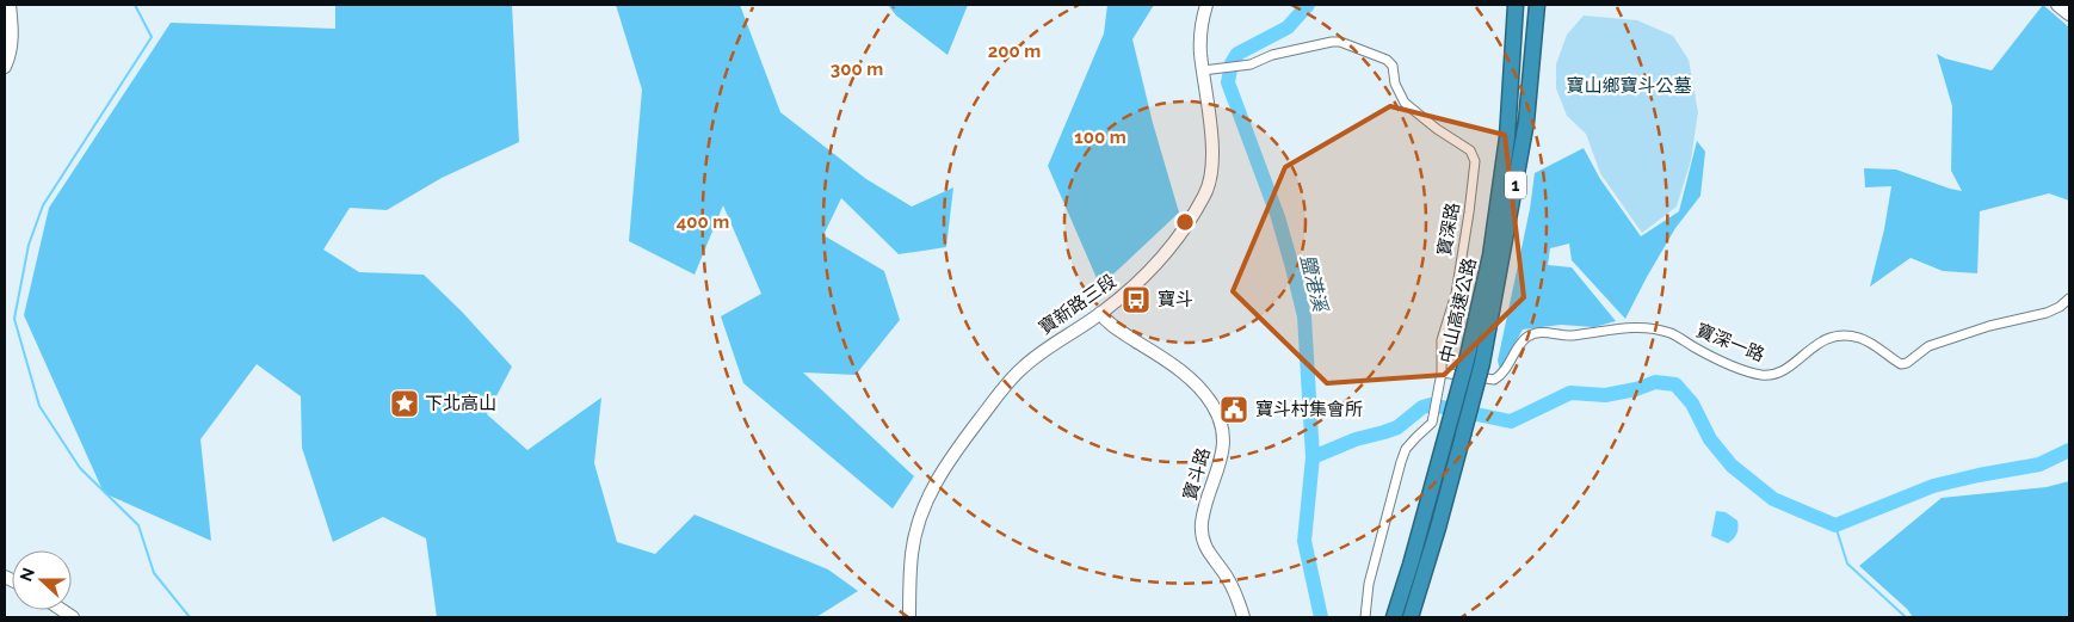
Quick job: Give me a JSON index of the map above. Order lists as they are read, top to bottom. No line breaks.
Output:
{"streets":{"highway":["1","中山高速公路"],"street":["寶深路","寶新路三段","寶深一路","寶斗路"]},"crossings":[["寶深路","寶新路三段"],["寶深路","寶深一路"],["寶新路三段","寶斗路"]],"water":["鹽港溪"],"parks":["寶山鄉寶斗公墓"],"places":{"bus stop":["寶斗"],"place":["下北高山"],"public building":["寶斗村集會所"]},"north":"left","rings":["200 m","300 m","100 m","400 m"]}
